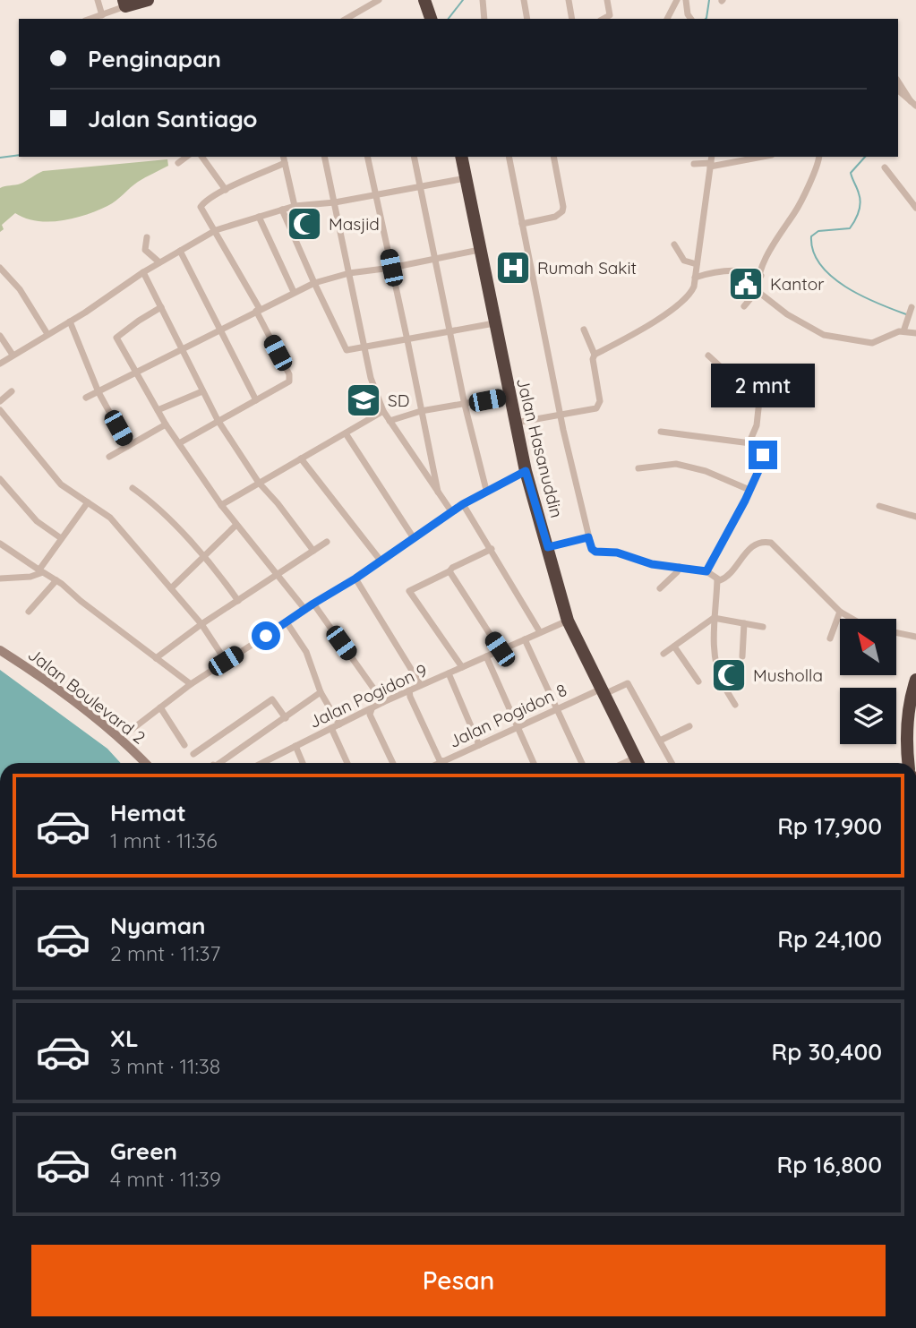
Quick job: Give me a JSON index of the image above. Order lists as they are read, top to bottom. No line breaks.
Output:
{"streets":{"highway":["Jalan Hasanuddin"],"main road":["Jalan Boulevard 2"],"street":["Jalan Pogidon 9","Jalan Pogidon 8"]},"crossings":[["Jalan Hasanuddin","Jalan Pogidon 9"],["Jalan Hasanuddin","Jalan Pogidon 8"]],"places":{"mosque":["Masjid","Musholla"],"hospital":["Rumah Sakit"],"public building":["Kantor"],"school or university":["SD"]},"north":"top left","page":{"banner":["Penginapan","Jalan Santiago"],"bubble":"2 mnt","list":[{"name":"Hemat","note":"1 mnt · 11:36","value":"Rp 17,900"},{"name":"Nyaman","note":"2 mnt · 11:37","value":"Rp 24,100"},{"name":"XL","note":"3 mnt · 11:38","value":"Rp 30,400"},{"name":"Green","note":"4 mnt · 11:39","value":"Rp 16,800"}],"buttons":"Pesan"}}
